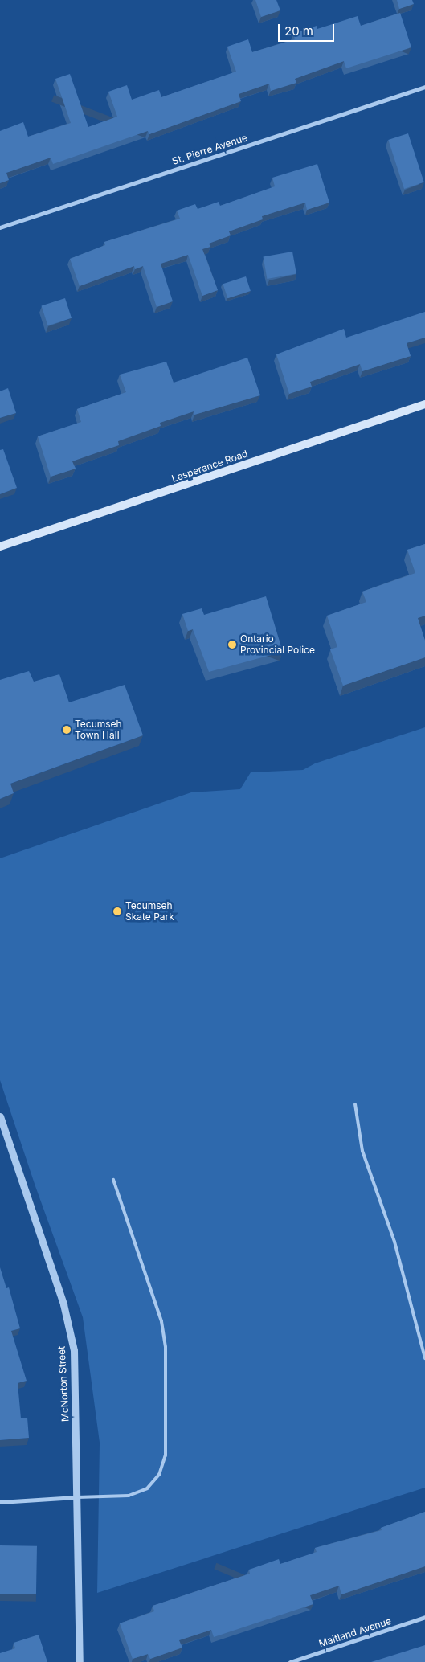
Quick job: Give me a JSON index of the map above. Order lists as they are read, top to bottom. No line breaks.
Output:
{"streets":{"main road":["Lesperance Road"],"street":["St. Pierre Avenue","McNorton Street","Maitland Avenue"]},"places":["Ontario Provincial Police","Tecumseh Town Hall","Tecumseh Skate Park"],"scale_bar":"20 m"}
